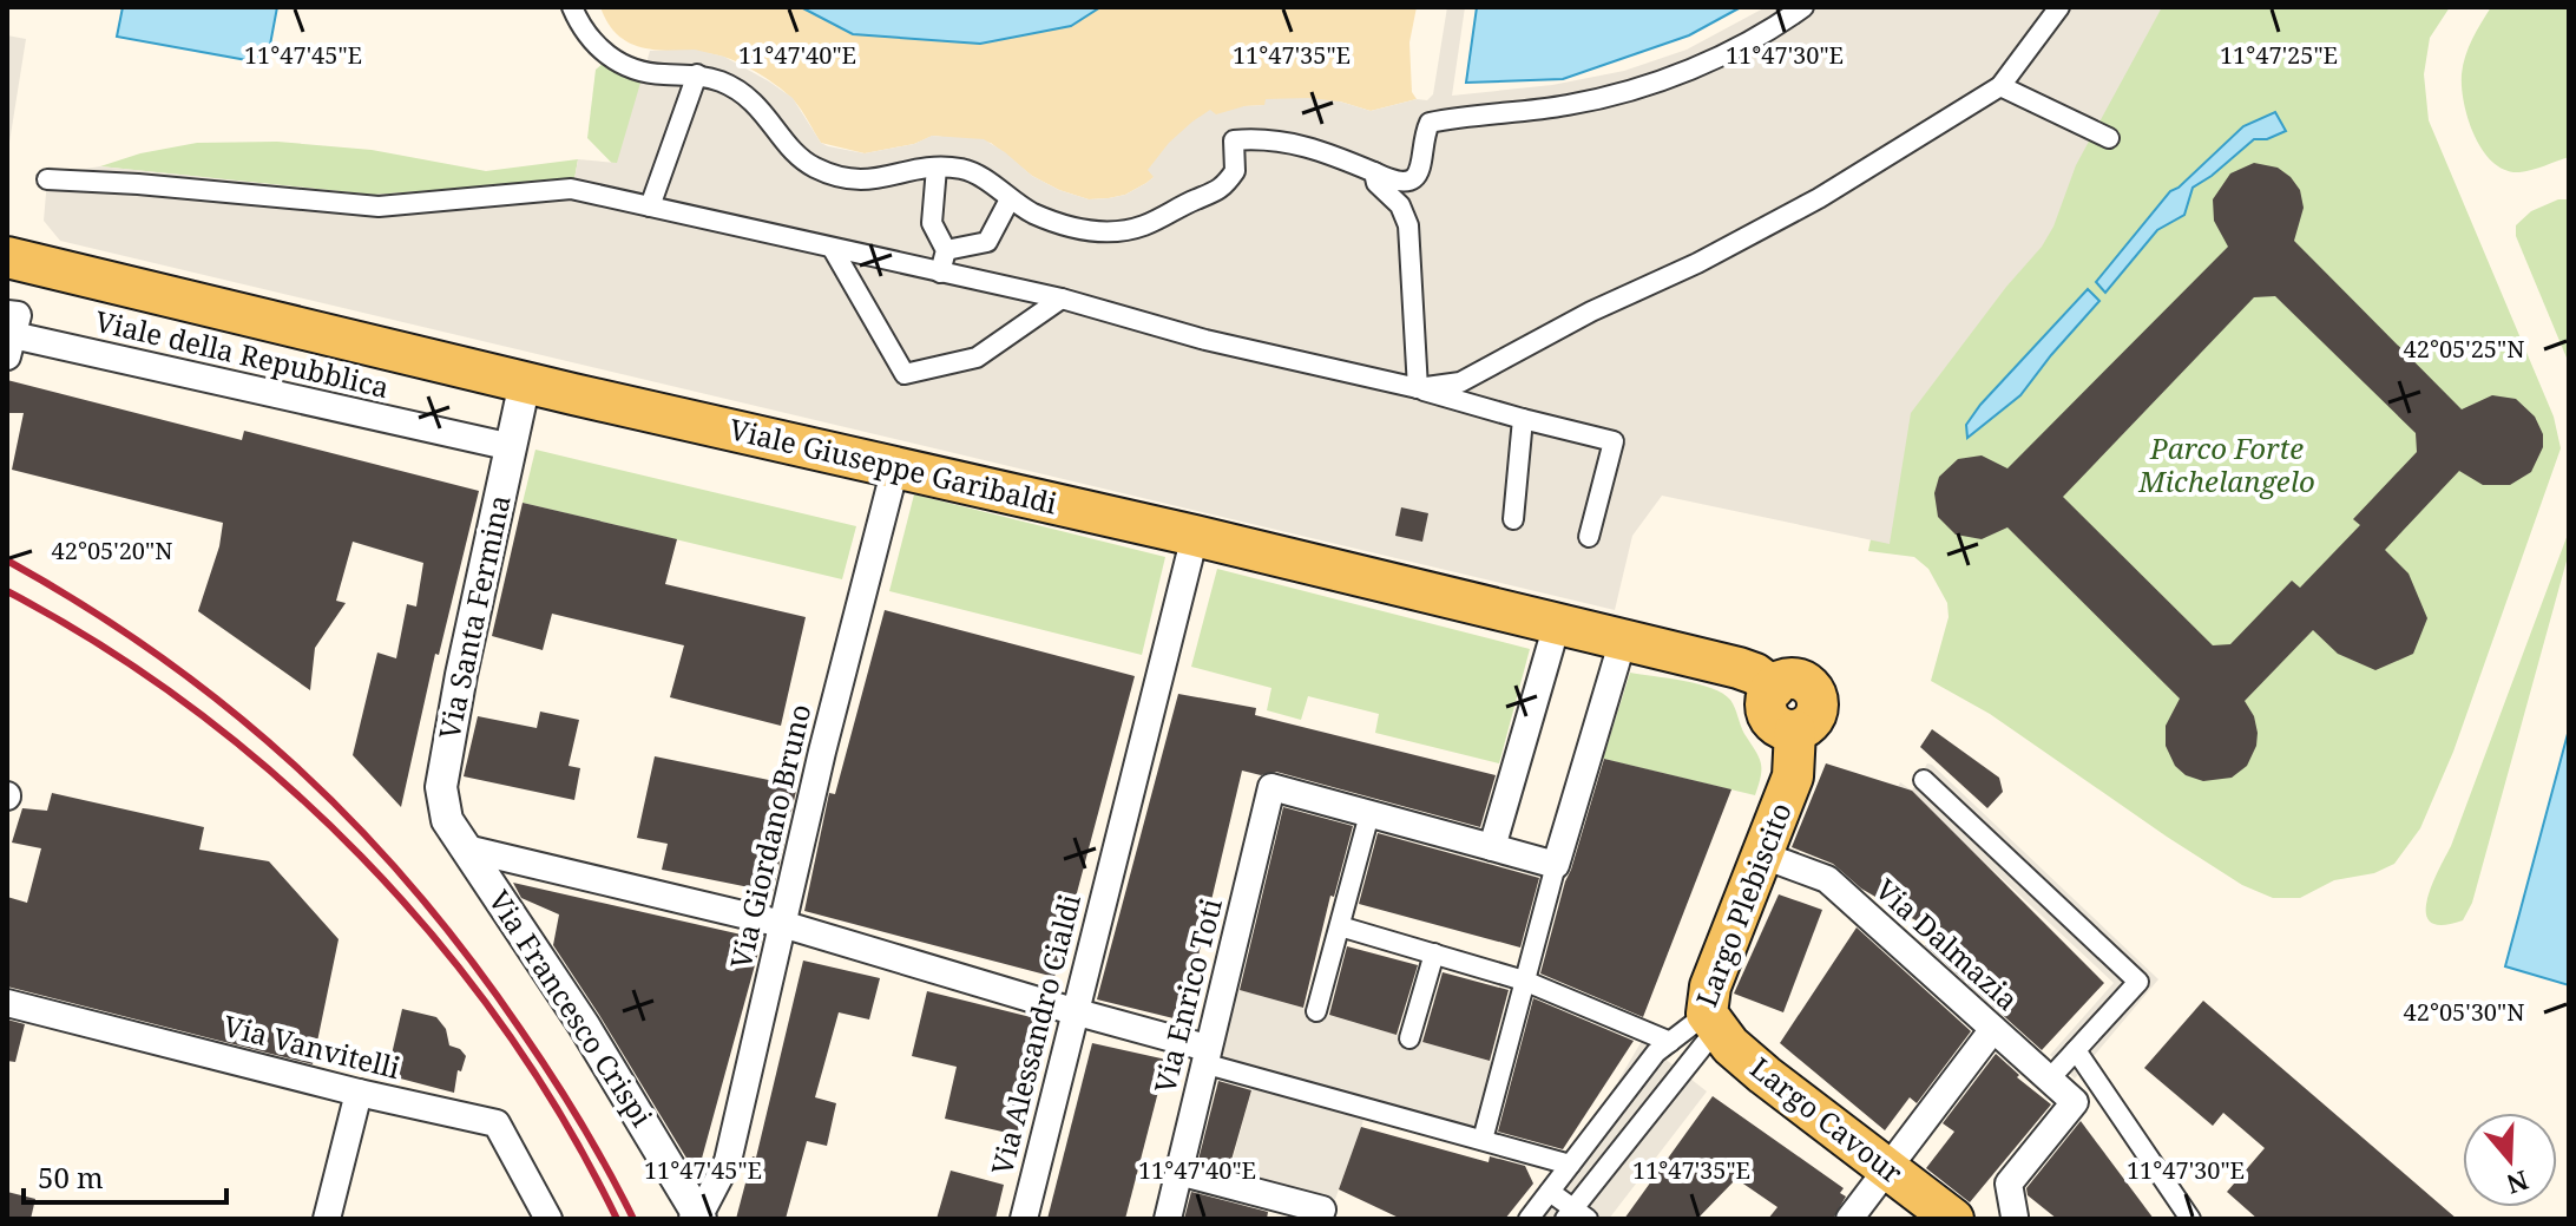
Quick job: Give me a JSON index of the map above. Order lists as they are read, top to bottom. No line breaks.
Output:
{"streets":{"main road":["Viale Giuseppe Garibaldi","Largo Plebiscito","Largo Cavour"],"street":["Viale della Repubblica","Via Santa Fermina","Via Giordano Bruno","Via Dalmazia","Via Enrico Toti","Via Francesco Crispi","Via Alessandro Cialdi","Via Vanvitelli"]},"crossings":[["Viale della Repubblica","Via Santa Fermina"],["Viale Giuseppe Garibaldi","Via Santa Fermina"],["Viale Giuseppe Garibaldi","Via Giordano Bruno"],["Viale Giuseppe Garibaldi","Largo Plebiscito"],["Viale Giuseppe Garibaldi","Via Alessandro Cialdi"],["Via Santa Fermina","Via Francesco Crispi"],["Via Giordano Bruno","Via Francesco Crispi"],["Largo Plebiscito","Via Dalmazia"],["Largo Plebiscito","Largo Cavour"]],"parks":["Parco Forte Michelangelo"],"scale_bar":"50 m","north":"bottom","coordinates":["11°47'45\"E","11°47'35\"E","11°47'30\"E","11°47'25\"E","11°47'40\"E","42°05'25\"N","42°05'20\"N","42°05'30\"N"]}
